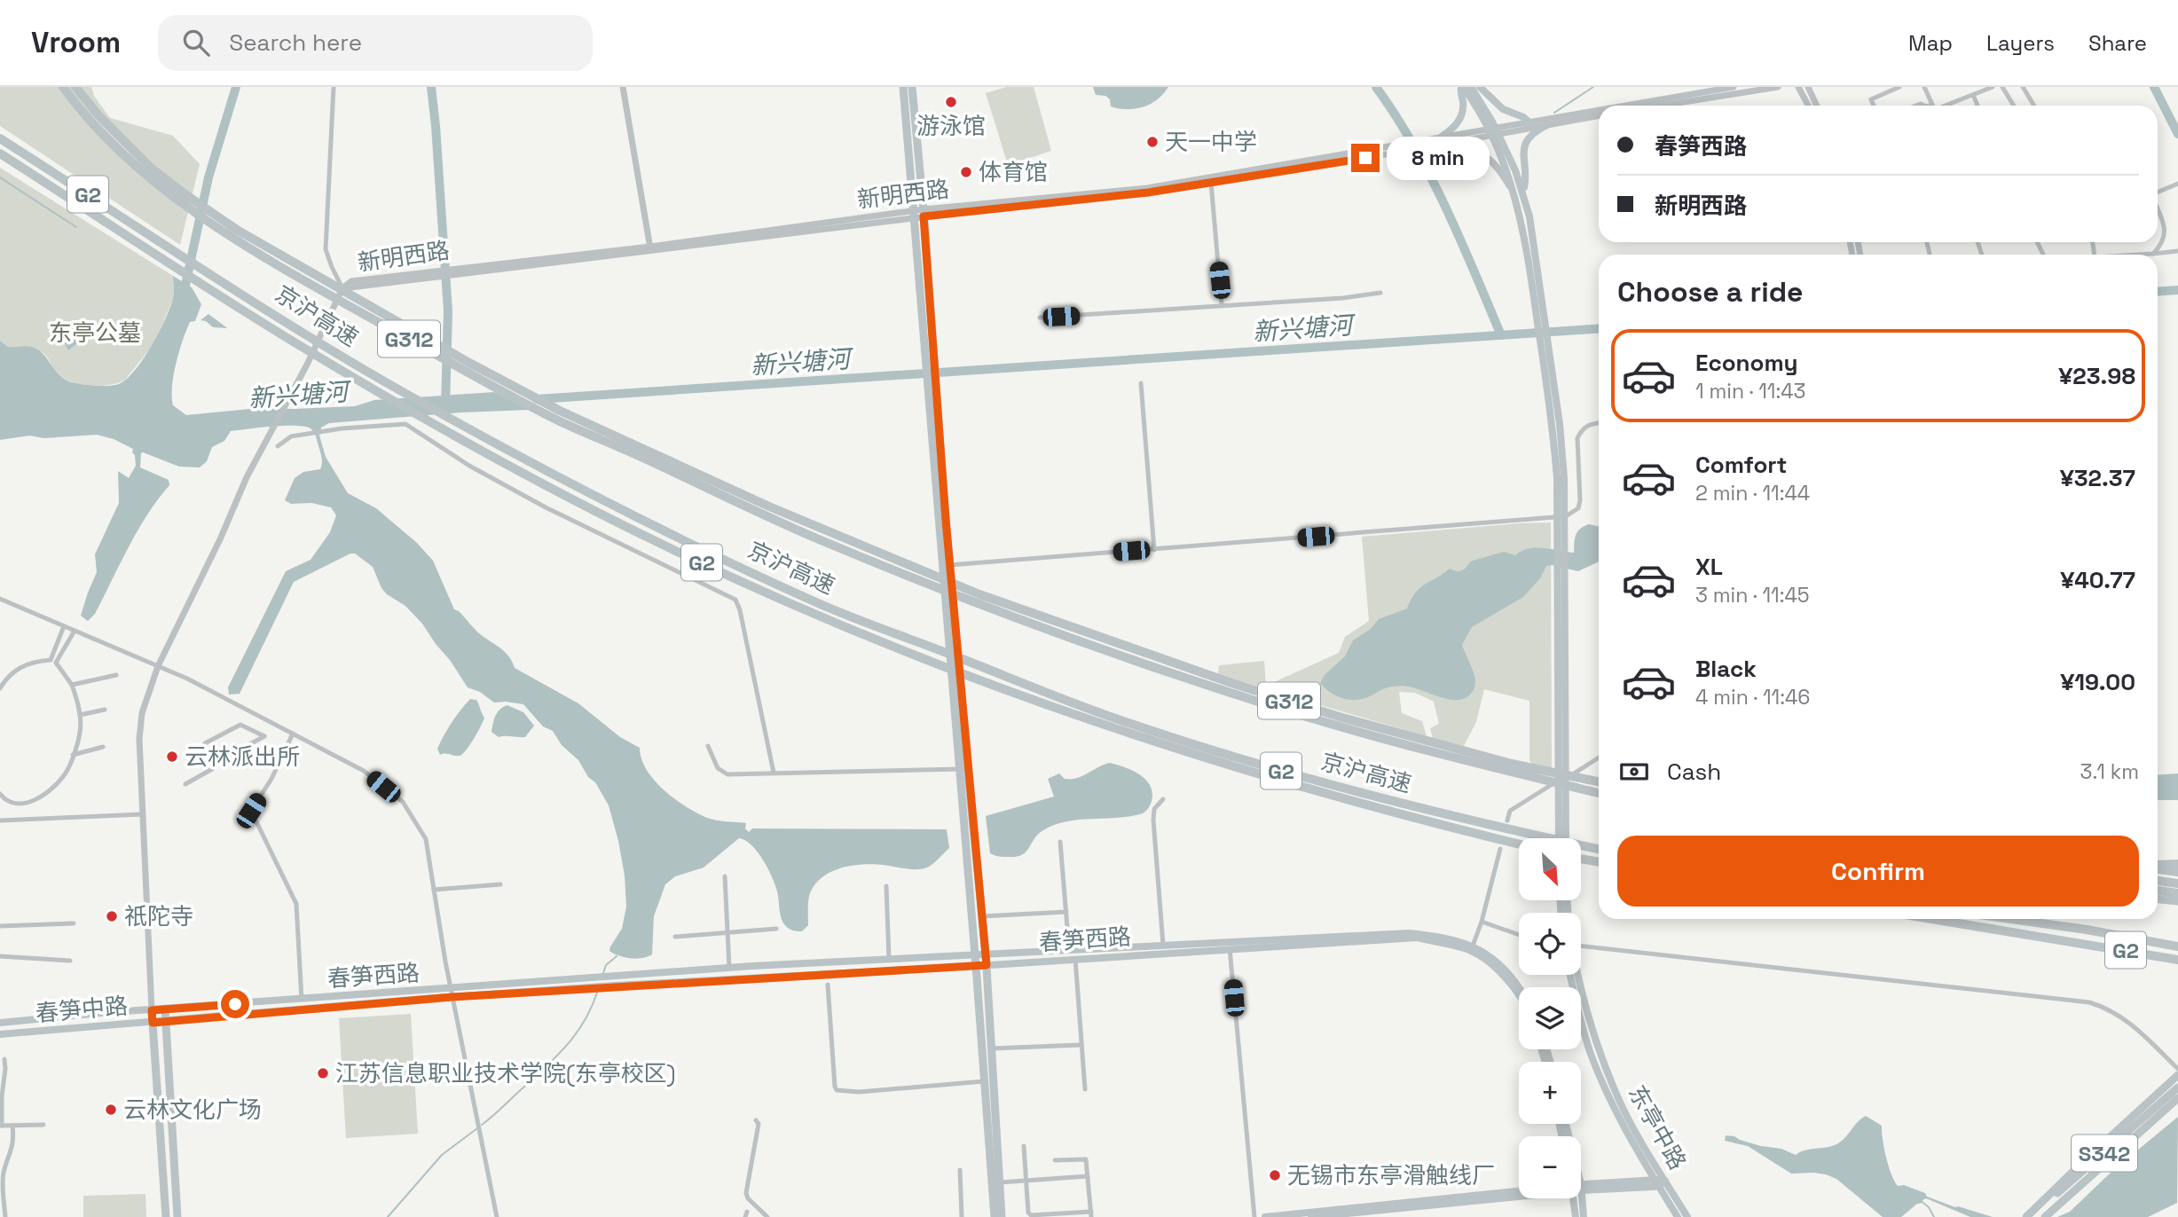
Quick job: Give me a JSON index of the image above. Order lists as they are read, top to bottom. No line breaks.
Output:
{"streets":{"highway":["G2","京沪高速","G312"],"main road":["春笋西路","春笋中路","东亭中路","S342"],"street":["新明西路"]},"crossings":[["春笋西路","春笋中路"]],"water":["新兴塘河"],"parks":["东亭公墓"],"places":["游泳馆","天一中学","体育馆","云林派出所","祇陀寺","江苏信息职业技术学院(东亭校区)","云林文化广场","无锡市东亭滑触线厂"],"north":"bottom right","page":{"header":"Vroom","search":"Search here","nav":["Map","Layers","Share"],"banner":["春笋西路","新明西路"],"bubble":"8 min","heading":"Choose a ride","list":[{"name":"Economy","note":"1 min · 11:43","value":"¥23.98"},{"name":"Comfort","note":"2 min · 11:44","value":"¥32.37"},{"name":"XL","note":"3 min · 11:45","value":"¥40.77"},{"name":"Black","note":"4 min · 11:46","value":"¥19.00"}],"pay":["Cash","3.1 km"],"buttons":"Confirm","map_buttons":["+","−"]}}
